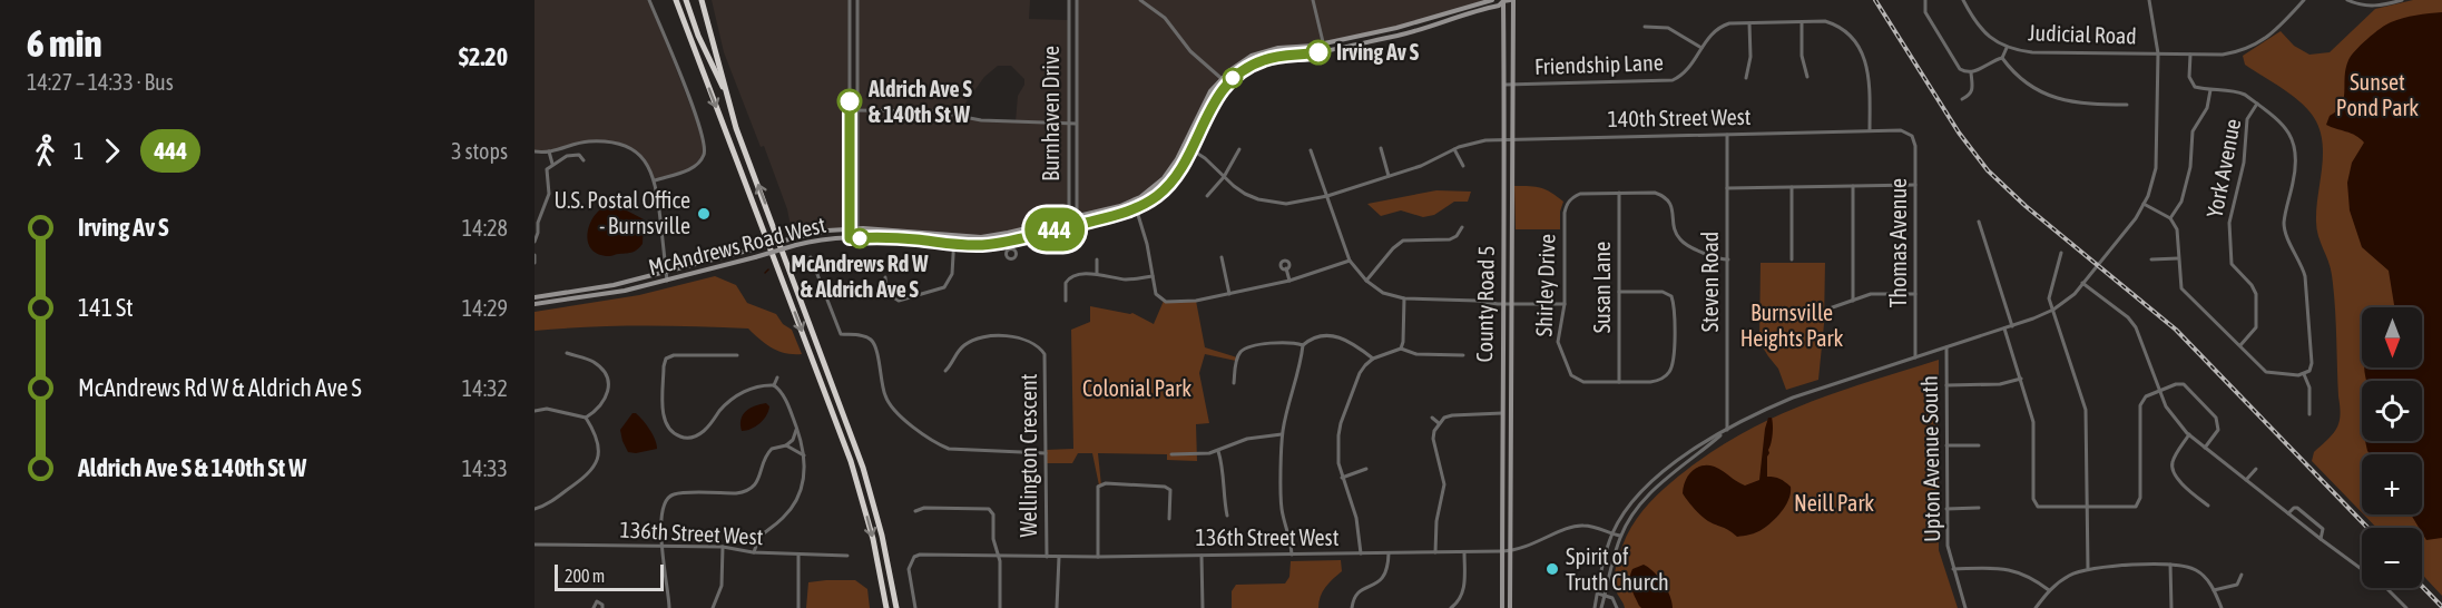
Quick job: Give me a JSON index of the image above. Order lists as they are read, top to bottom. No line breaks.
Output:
{"streets":{"main road":["McAndrews Road West","County Road 5"],"street":["Judicial Road","Friendship Lane","Burnhaven Drive","140th Street West","York Avenue","Thomas Avenue","Steven Road","Shirley Drive","Susan Lane","Wellington Crescent","Upton Avenue South","136th Street West"]},"crossings":[["Friendship Lane","140th Street West"],["Friendship Lane","County Road 5"],["Burnhaven Drive","McAndrews Road West"],["140th Street West","Thomas Avenue"],["140th Street West","McAndrews Road West"],["140th Street West","Steven Road"],["140th Street West","County Road 5"],["McAndrews Road West","County Road 5"],["Steven Road","Shirley Drive"],["Shirley Drive","Susan Lane"],["County Road 5","136th Street West"],["Wellington Crescent","136th Street West"]],"parks":["Sunset Pond Park","Burnsville Heights Park","Colonial Park","Neill Park"],"places":["Irving Av S","Aldrich Ave S & 140th St W","U.S. Postal Office - Burnsville","McAndrews Rd W & Aldrich Ave S","Spirit of Truth Church"],"lines":["bus line 444"],"scale_bar":"200 m","north":"bottom","page":{"heading":["6 min","14:27 – 14:33 · Bus","$2.20"],"on_map":"444","legs":["1","444","3 stops"],"list":[{"name":"Irving Av S","value":"14:28"},{"name":"141 St","value":"14:29"},{"name":"McAndrews Rd W & Aldrich Ave S","value":"14:32"},{"name":"Aldrich Ave S & 140th St W","value":"14:33"}],"map_buttons":["+","−"],"scale":"200 m"}}
